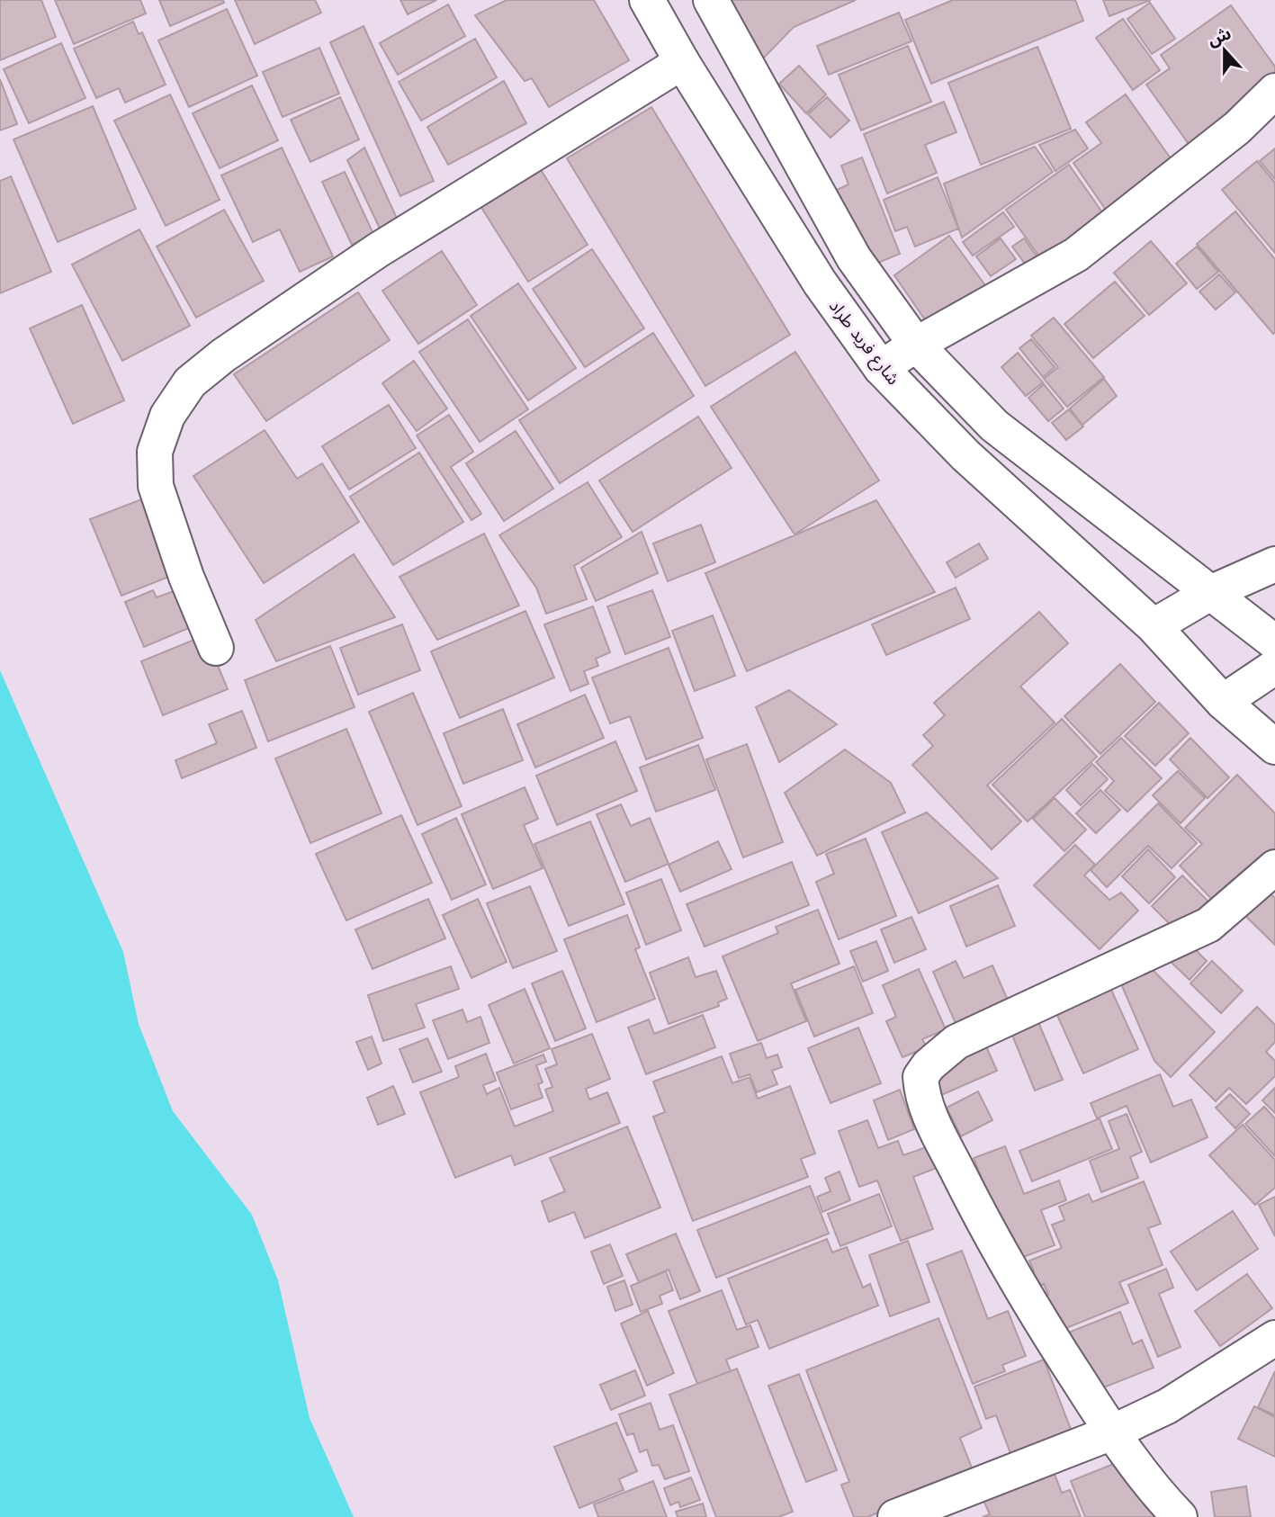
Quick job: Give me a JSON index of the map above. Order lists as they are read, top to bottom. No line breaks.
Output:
{"streets":{"street":["شارع فريد طراد"]},"north":"top"}
